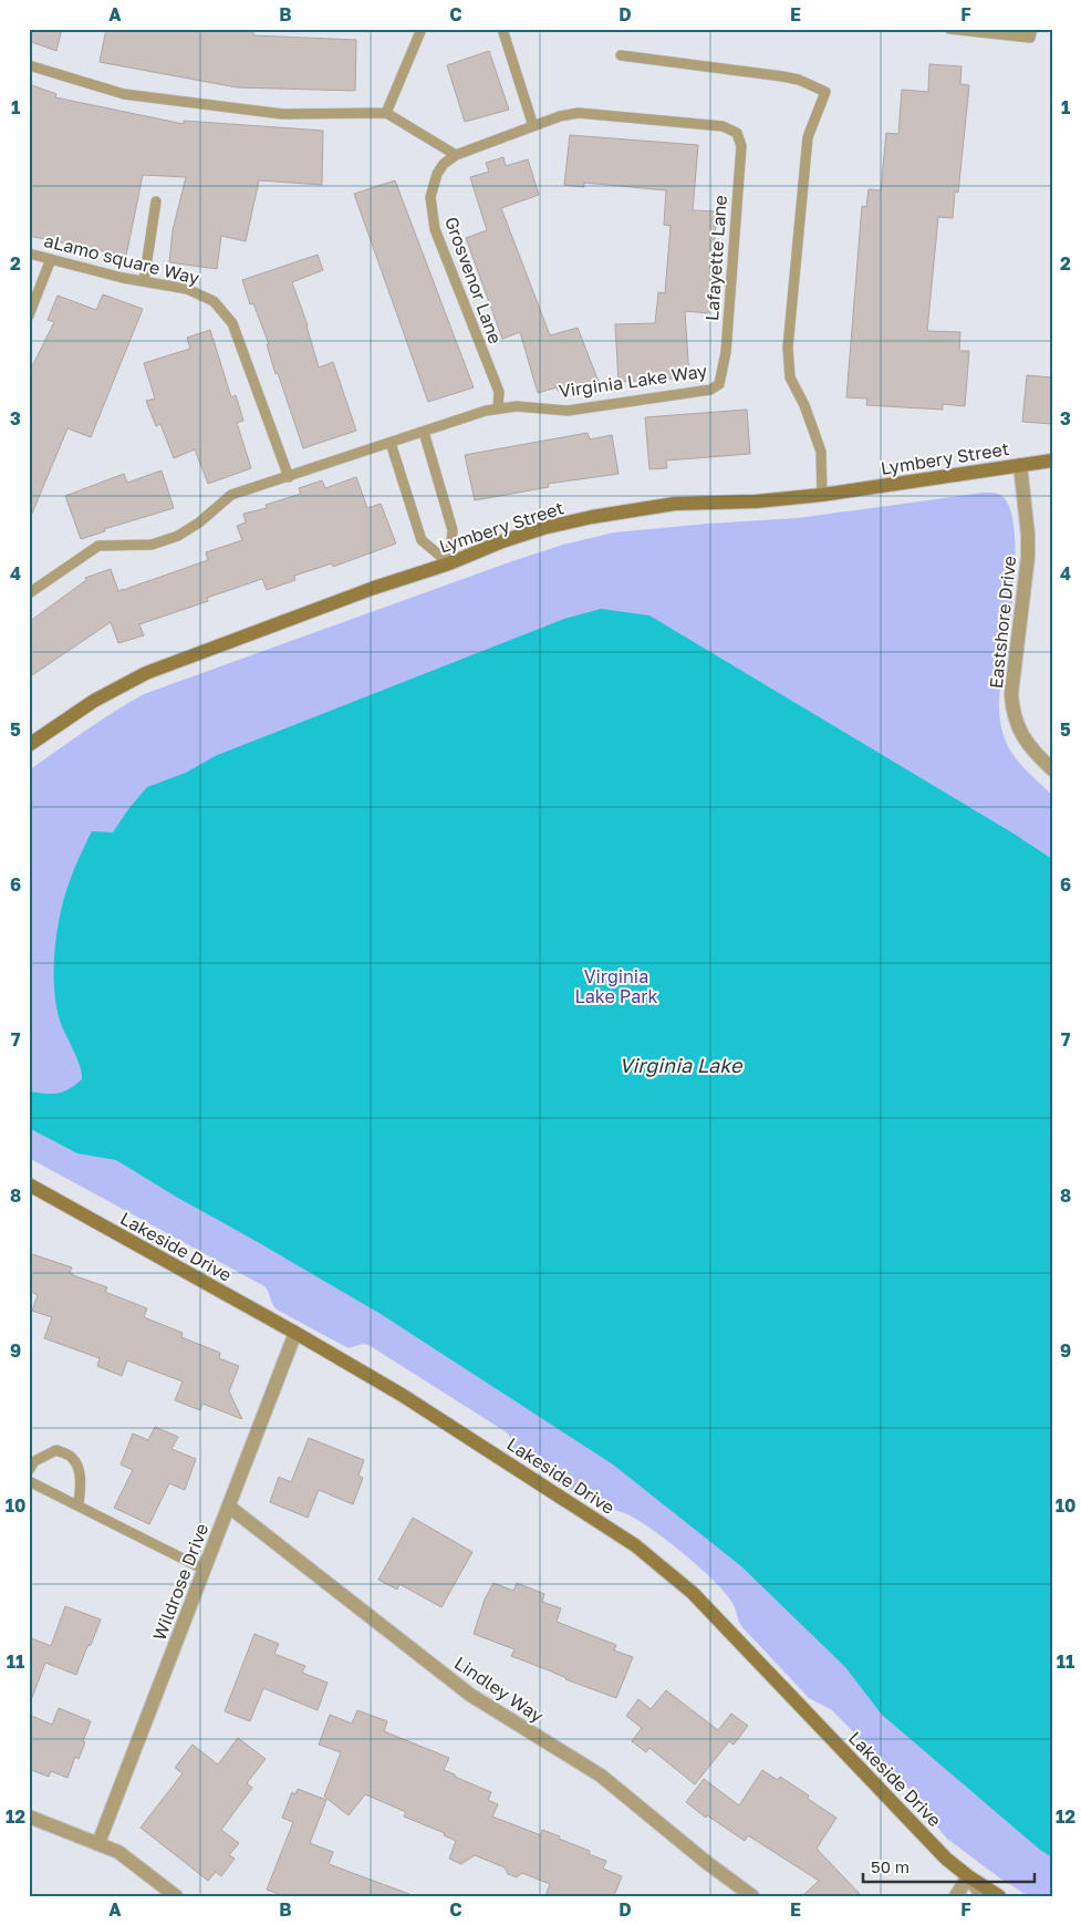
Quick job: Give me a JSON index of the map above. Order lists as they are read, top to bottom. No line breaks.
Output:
{"streets":{"street":["Lymbery Street","Eastshore Drive","Lakeside Drive","Wildrose Drive","Lindley Way"],"lane":["Lafayette Lane","aLamo square Way","Grosvenor Lane","Virginia Lake Way"]},"crossings":[["Lafayette Lane","Virginia Lake Way"],["aLamo square Way","Virginia Lake Way"],["Grosvenor Lane","Virginia Lake Way"],["Lymbery Street","Eastshore Drive"],["Lakeside Drive","Wildrose Drive"],["Wildrose Drive","Lindley Way"]],"water":["Virginia Lake"],"parks":["Virginia Lake Park"],"scale_bar":"50 m","grid":{"columns":["A","B","C","D","E","F"],"rows":["1","2","3","4","5","6","7","8","9","10","11","12"]}}
